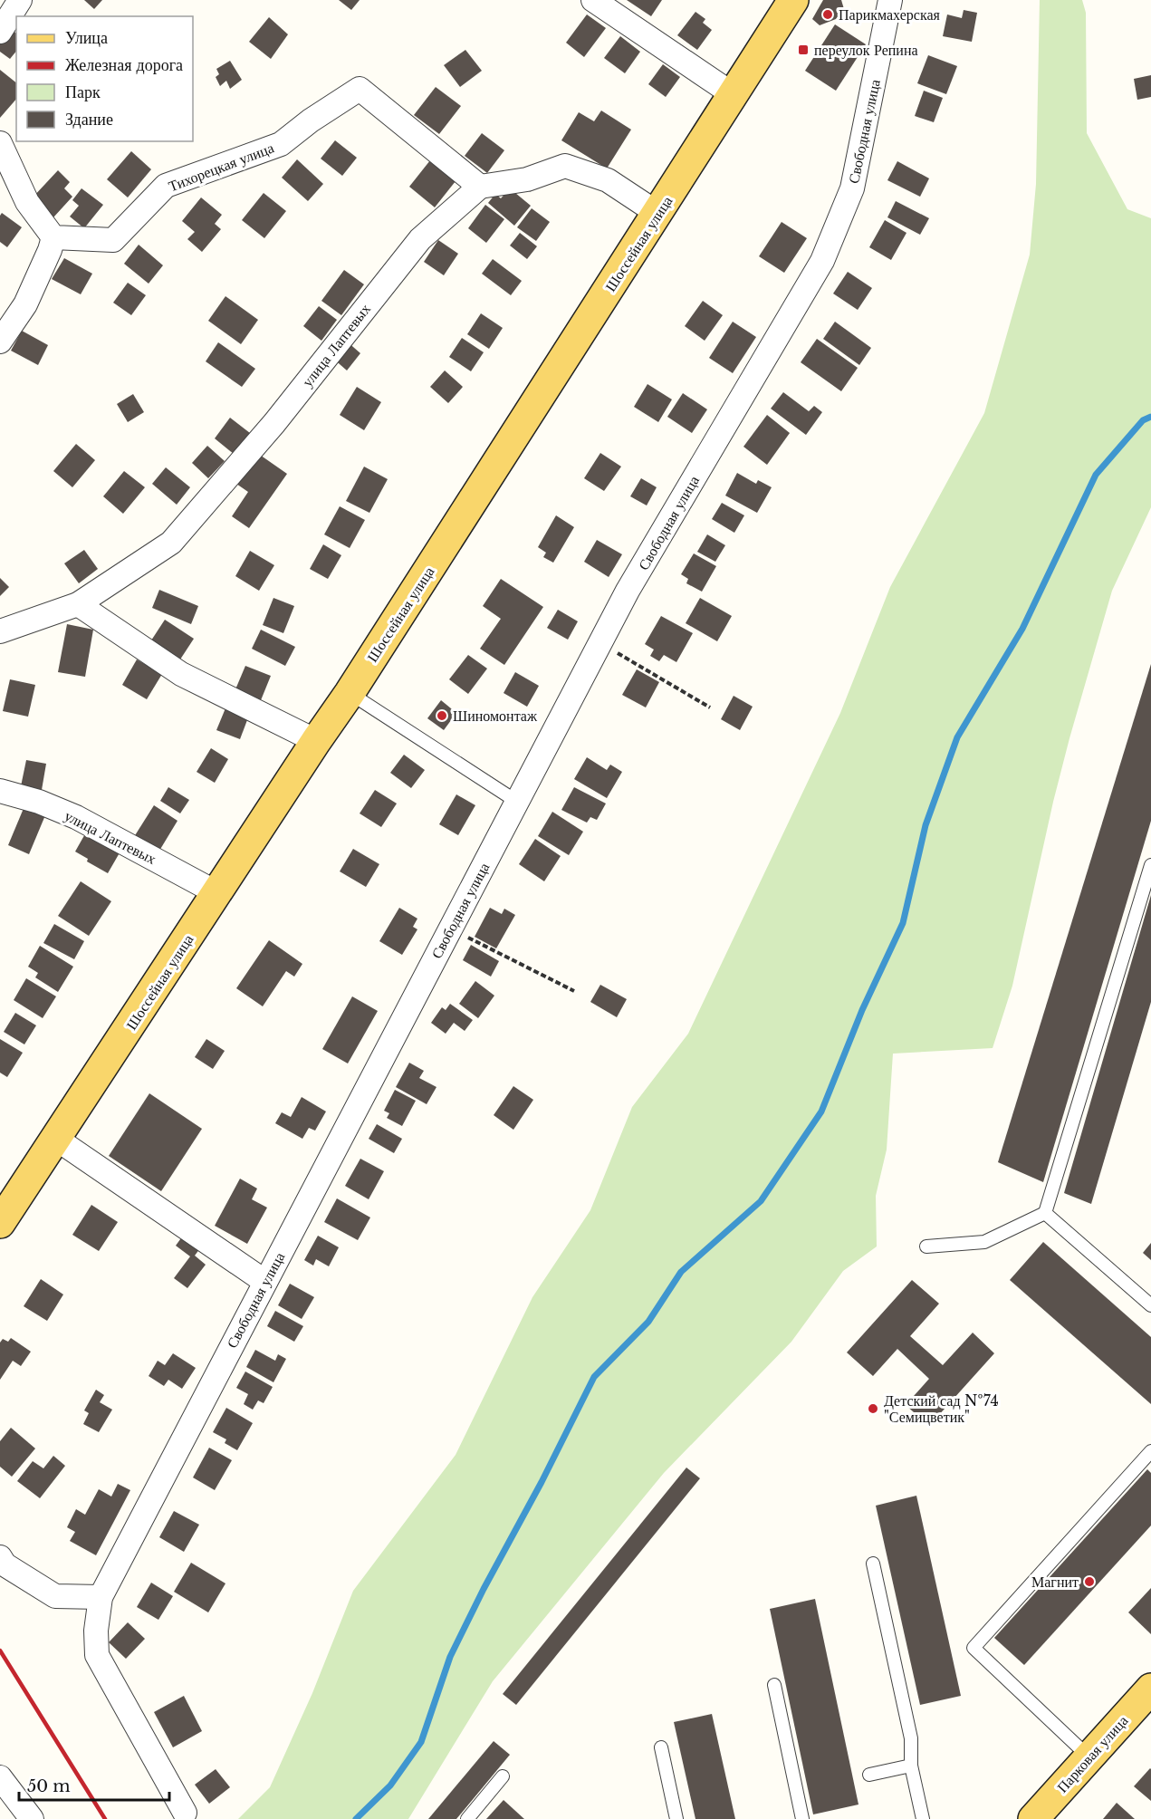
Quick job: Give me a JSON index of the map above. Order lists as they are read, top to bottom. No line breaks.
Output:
{"streets":{"main road":["Шоссейная улица","Парковая улица"],"street":["Свободная улица","Тихорецкая улица","улица Лаптевых"]},"crossings":[["Тихорецкая улица","улица Лаптевых"],["Шоссейная улица","улица Лаптевых"]],"places":{"other":["Парикмахерская","Шиномонтаж","Детский сад №74 \"Семицветик\"","Магнит"],"transit":["переулок Репина"]},"legend":["Улица","Железная дорога","Парк","Здание"],"scale_bar":"50 m"}
